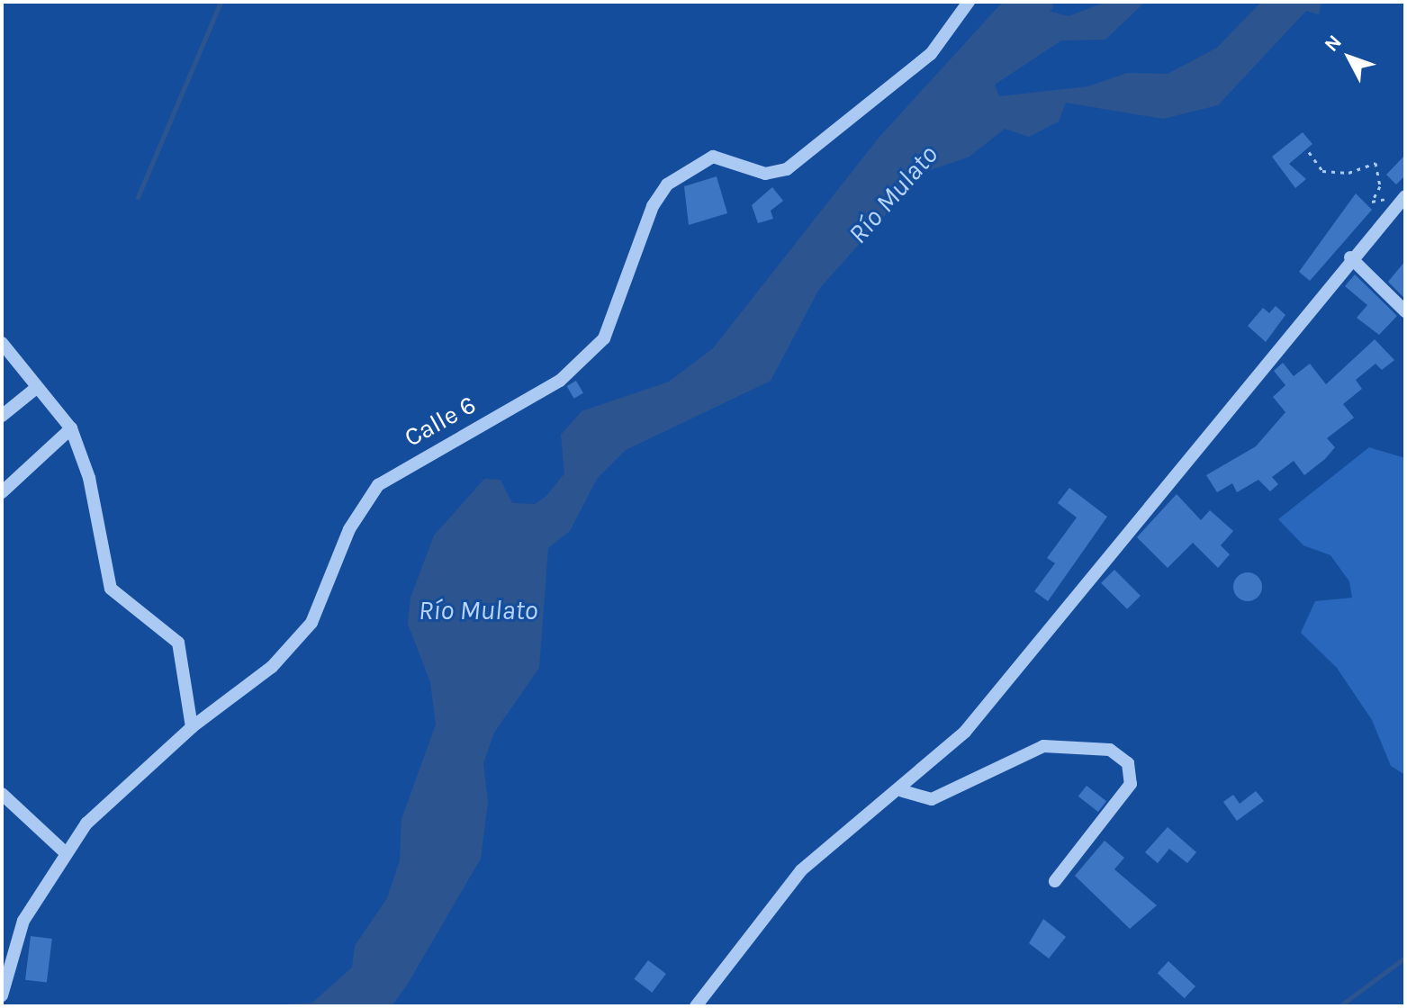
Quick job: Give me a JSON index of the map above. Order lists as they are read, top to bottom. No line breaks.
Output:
{"streets":{"street":["Calle 6"]},"water":["Río Mulato"],"north":"top left"}
